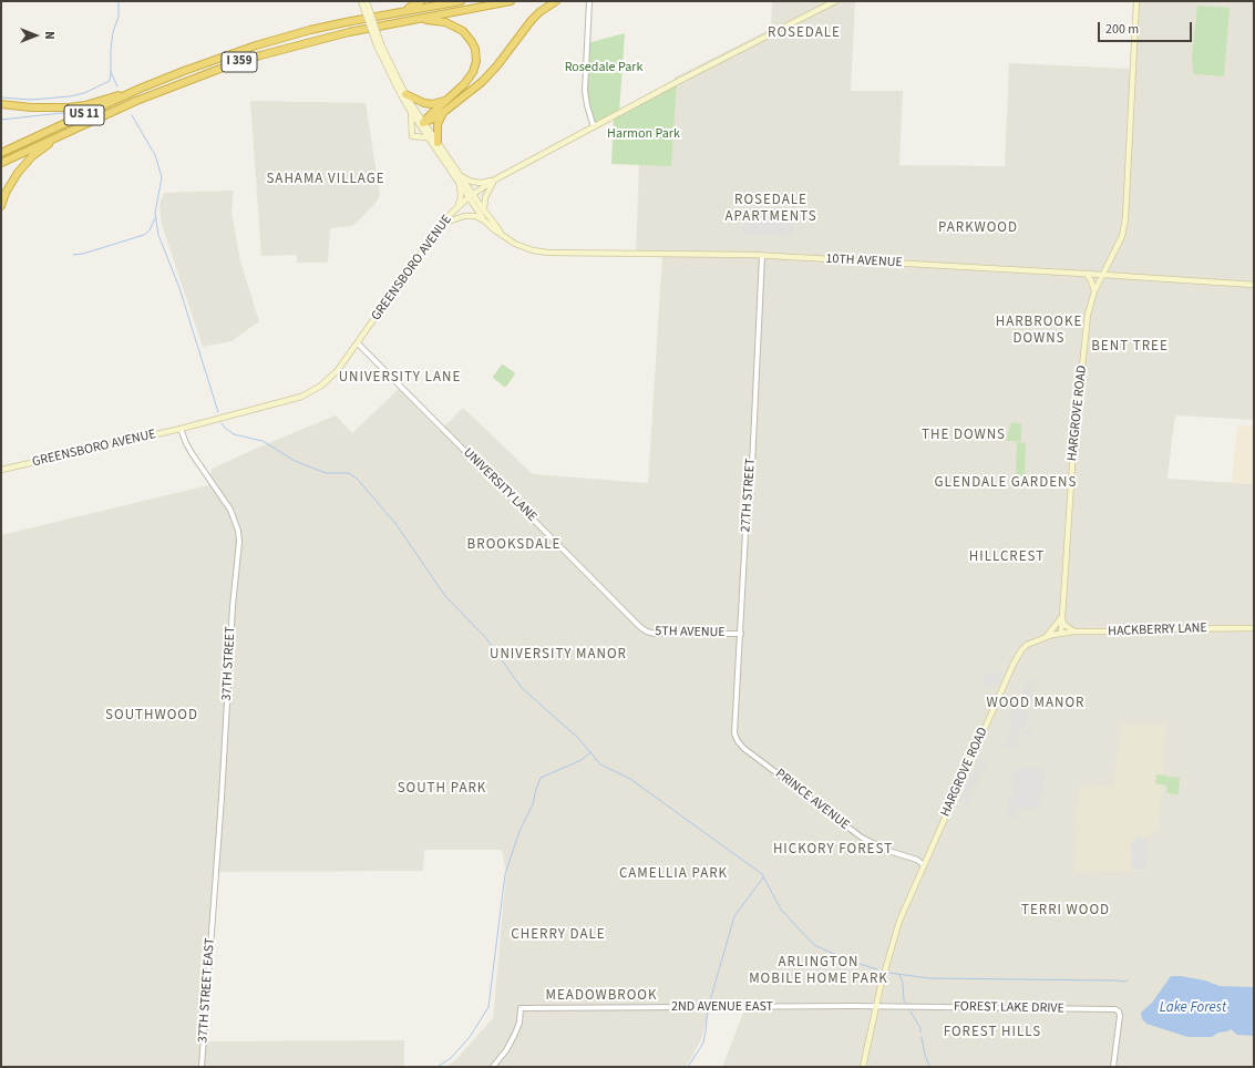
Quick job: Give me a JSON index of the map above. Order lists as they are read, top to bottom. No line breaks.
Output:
{"streets":{"highway":["I 359","US 11"],"main road":["10TH AVENUE","GREENSBORO AVENUE","HARGROVE ROAD","HACKBERRY LANE"],"street":["UNIVERSITY LANE","27TH STREET","5TH AVENUE","37TH STREET","PRINCE AVENUE","37TH STREET EAST","2ND AVENUE EAST","FOREST LAKE DRIVE"]},"crossings":[["I 359","US 11"],["10TH AVENUE","HARGROVE ROAD"],["10TH AVENUE","27TH STREET"],["GREENSBORO AVENUE","UNIVERSITY LANE"],["GREENSBORO AVENUE","37TH STREET"],["HARGROVE ROAD","HACKBERRY LANE"],["HARGROVE ROAD","PRINCE AVENUE"],["HARGROVE ROAD","FOREST LAKE DRIVE"],["UNIVERSITY LANE","5TH AVENUE"],["27TH STREET","5TH AVENUE"],["27TH STREET","PRINCE AVENUE"],["37TH STREET","37TH STREET EAST"],["2ND AVENUE EAST","FOREST LAKE DRIVE"]],"districts":["ROSEDALE","SAHAMA VILLAGE","ROSEDALE APARTMENTS","PARKWOOD","HARBROOKE DOWNS","BENT TREE","UNIVERSITY LANE","THE DOWNS","GLENDALE GARDENS","BROOKSDALE","HILLCREST","UNIVERSITY MANOR","WOOD MANOR","SOUTHWOOD","SOUTH PARK","HICKORY FOREST","CAMELLIA PARK","TERRI WOOD","CHERRY DALE","ARLINGTON MOBILE HOME PARK","MEADOWBROOK","FOREST HILLS"],"water":["Lake Forest"],"parks":["Rosedale Park","Harmon Park"],"scale_bar":"200 m","north":"right"}
